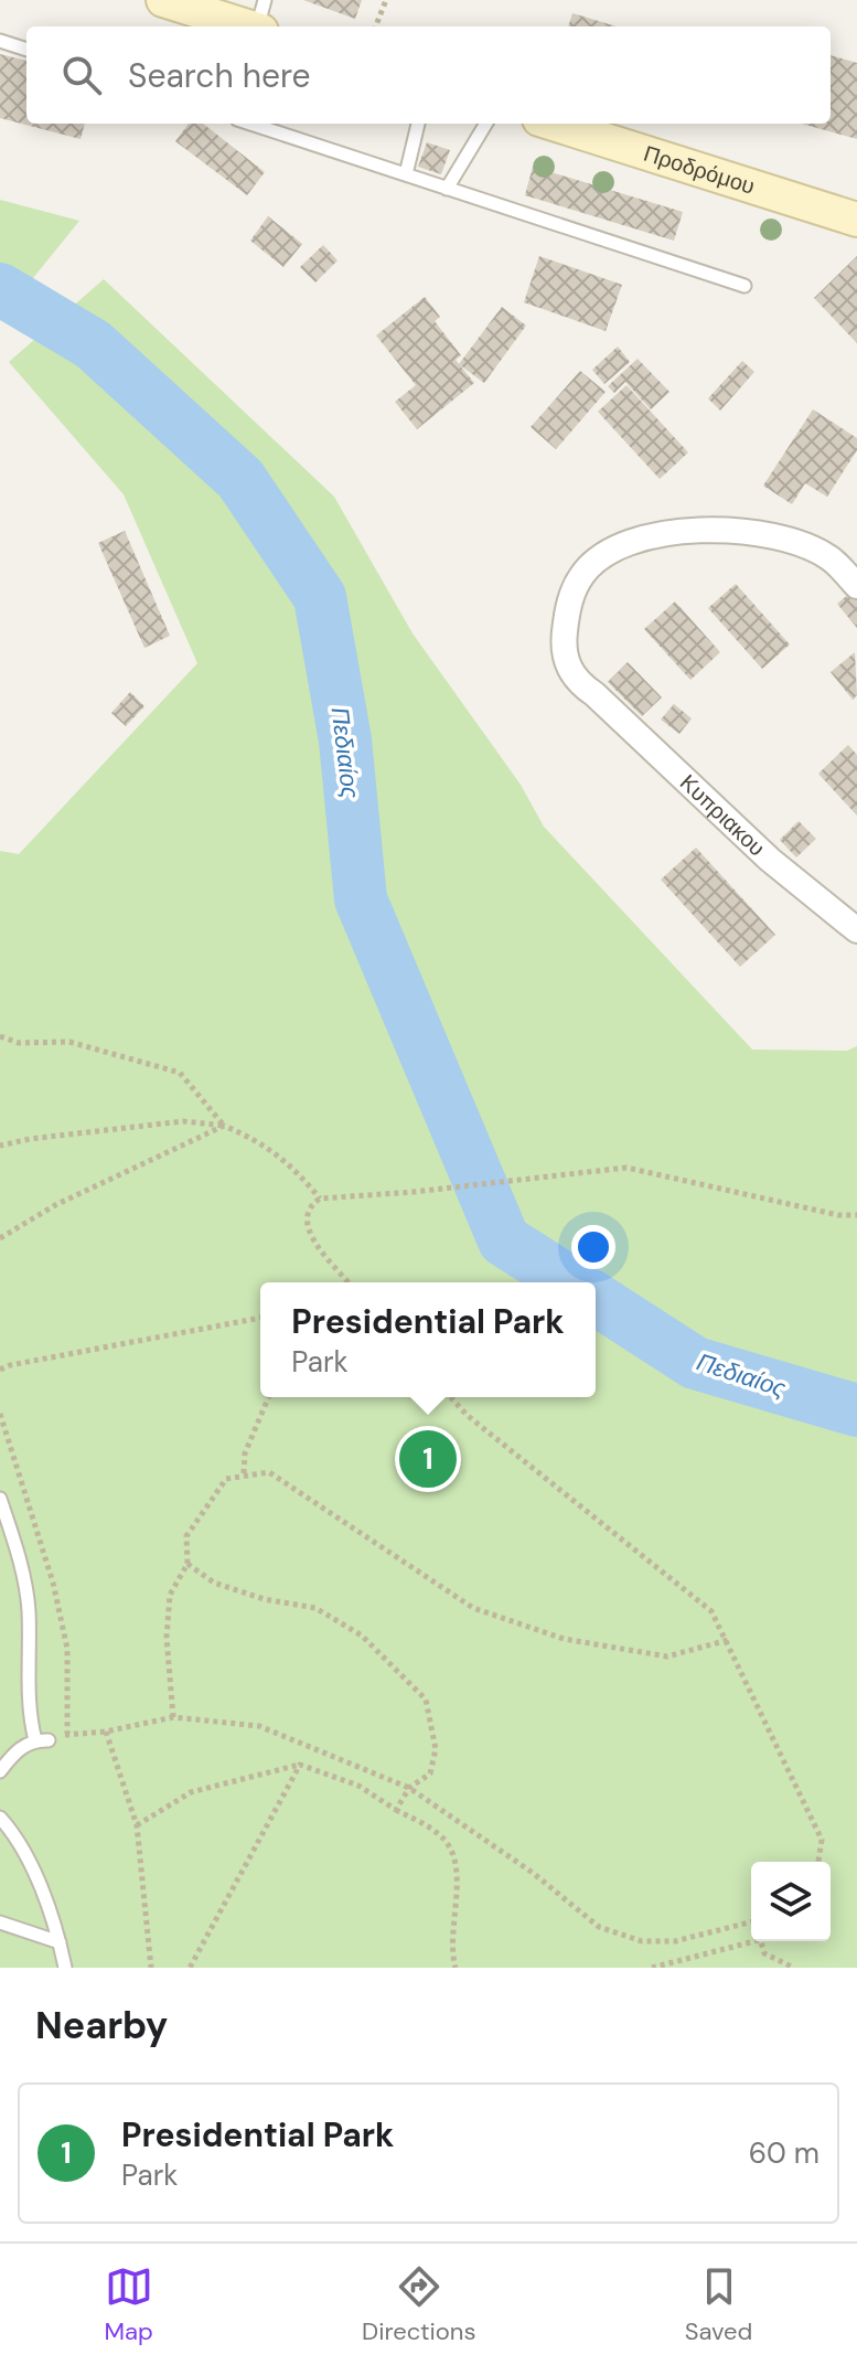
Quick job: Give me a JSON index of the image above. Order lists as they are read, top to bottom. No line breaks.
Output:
{"streets":{"main road":["Προδρόμου"],"street":["Κυπριακου"]},"water":["Πεδιαίος"],"page":{"search":"Search here","popup":["Presidential Park","Park"],"pins":"1","heading":"Nearby","list":[{"mark":"1","name":"Presidential Park","note":"Park","value":"60 m"}],"nav":["Map","Directions","Saved"]}}
